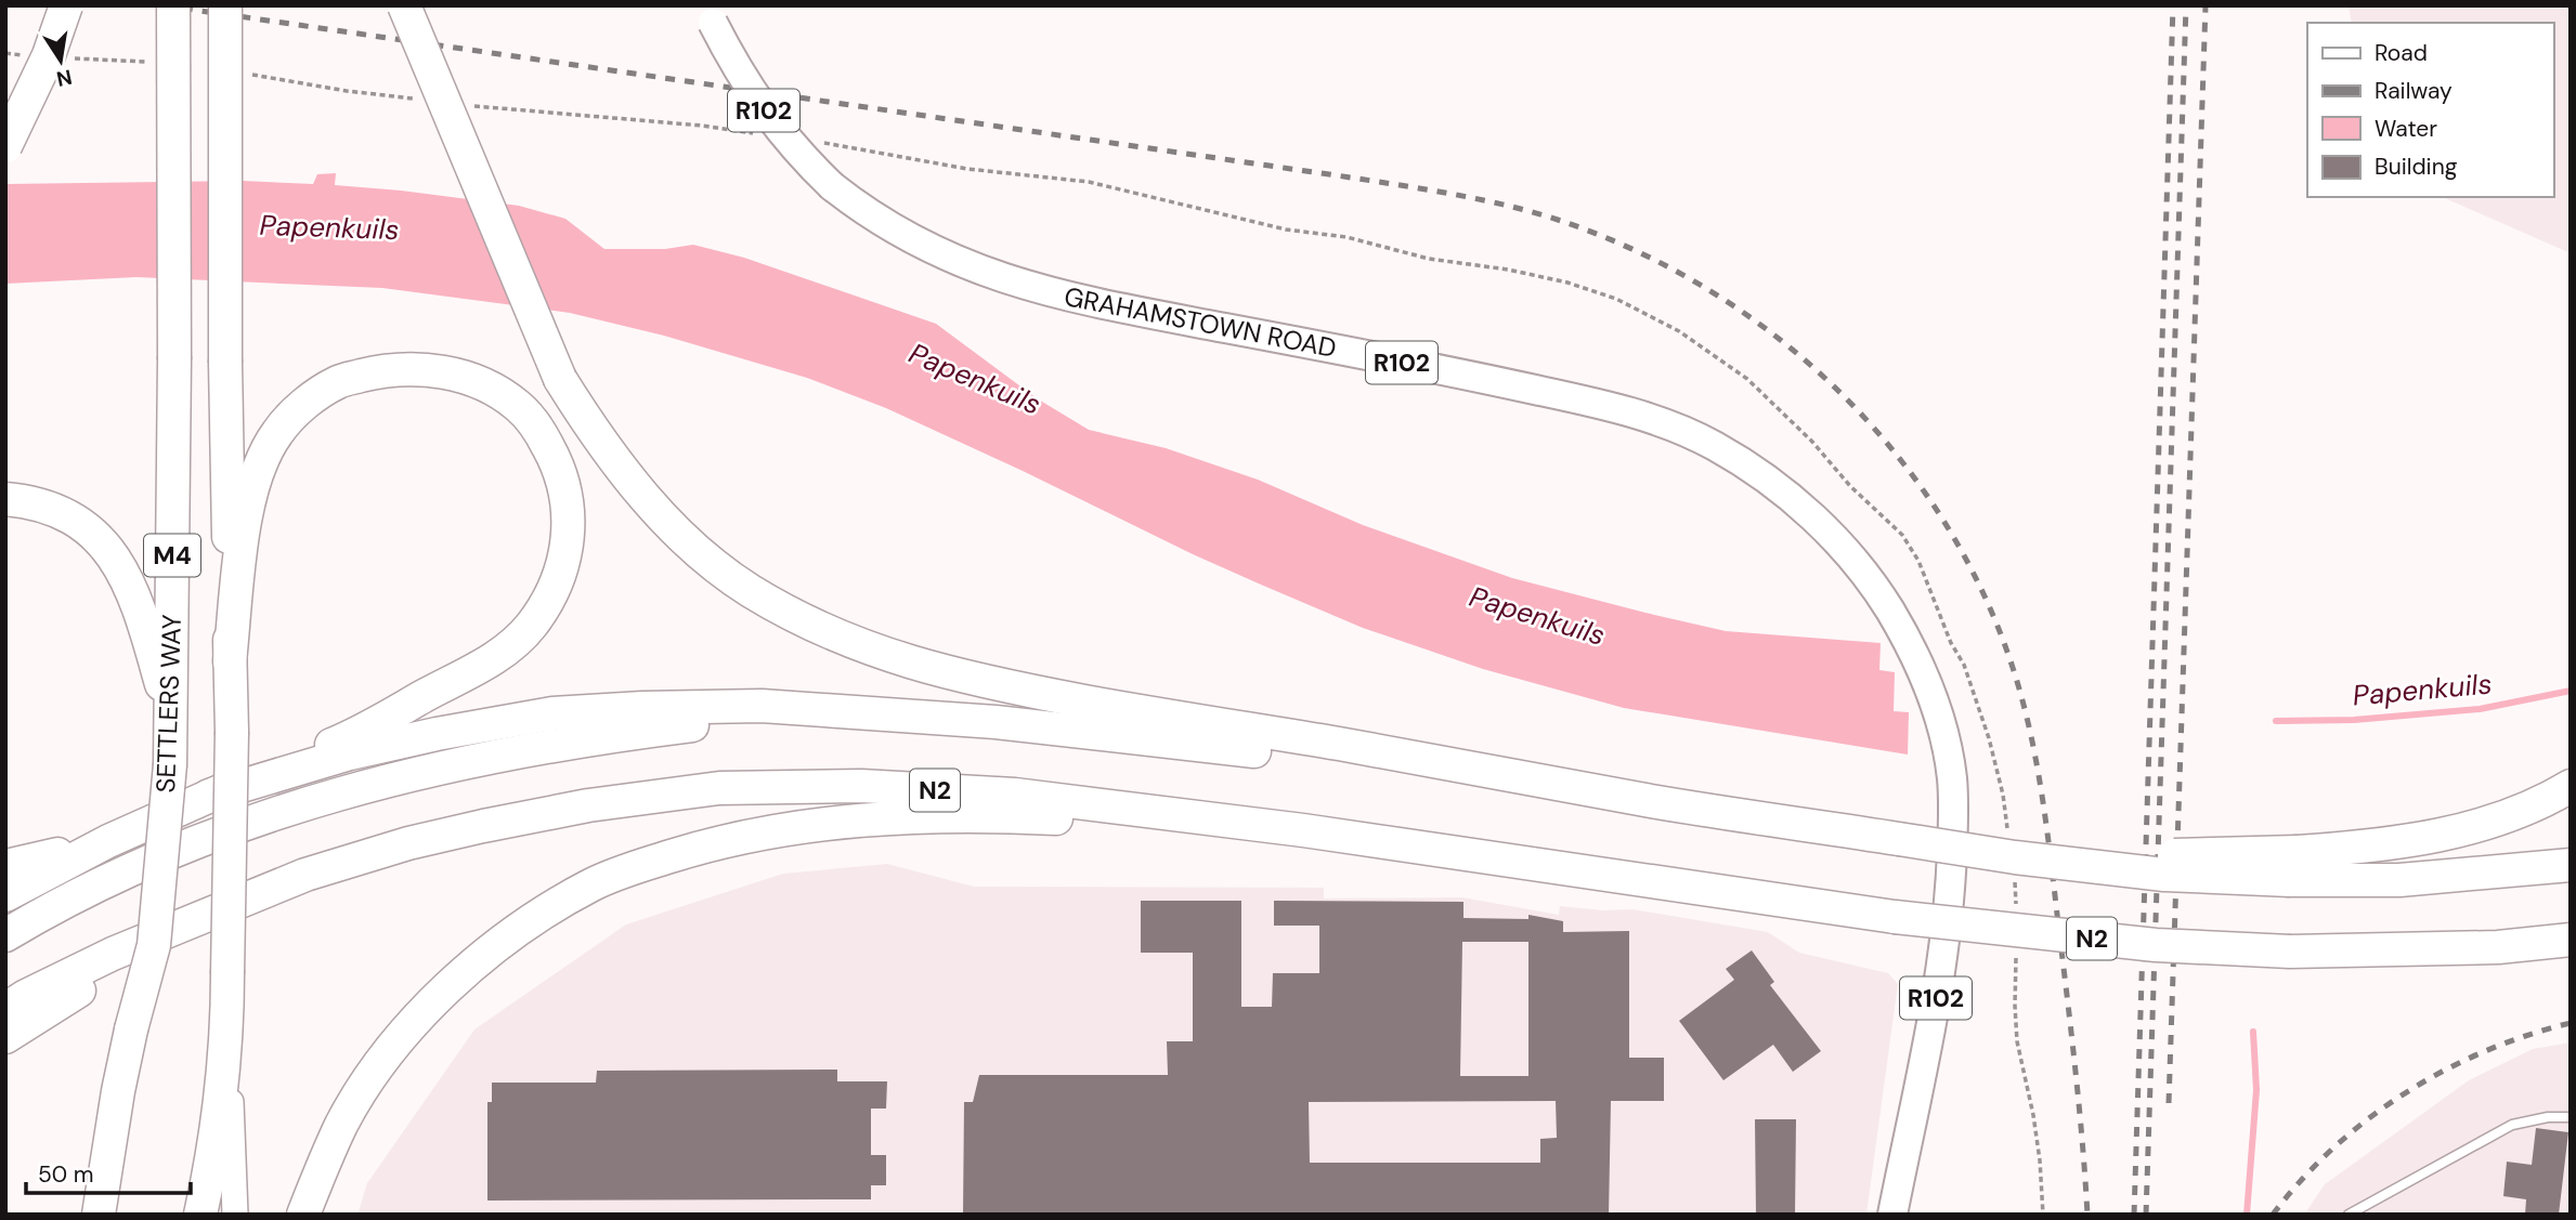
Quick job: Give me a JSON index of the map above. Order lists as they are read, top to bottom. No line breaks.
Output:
{"streets":{"highway":["M4","SETTLERS WAY","N2"],"main road":["R102","GRAHAMSTOWN ROAD"]},"water":["Papenkuils"],"legend":["Road","Railway","Water","Building"],"scale_bar":"50 m","north":"bottom"}
